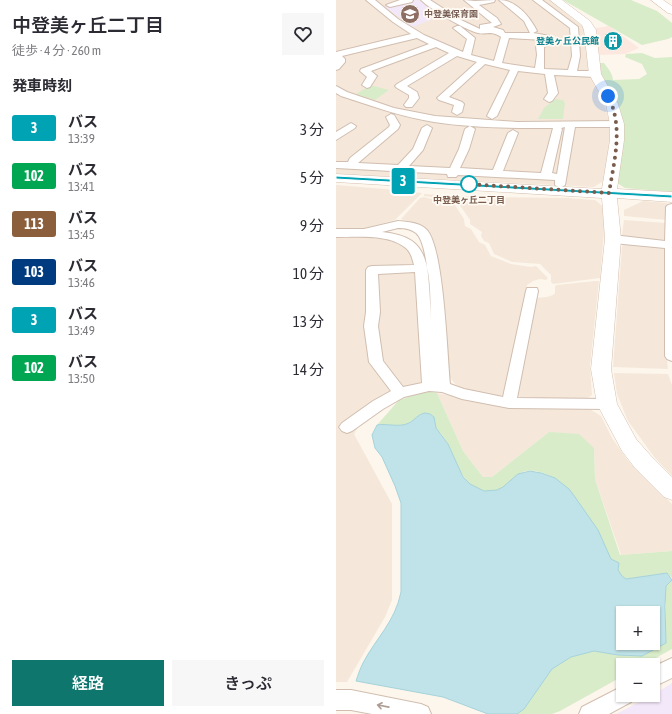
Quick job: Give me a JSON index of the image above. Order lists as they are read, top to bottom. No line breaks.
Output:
{"places":{"school or university":["中登美保育園"],"building":["登美ヶ丘公民館"],"other":["中登美ヶ丘二丁目"]},"lines":["bus line 3"],"page":{"heading":[["中登美ヶ丘二丁目","徒歩 · 4 分 · 260 m"],"発車時刻"],"on_map":"3","list":[{"mark":"3","name":"バス","note":"13:39","value":"3 分"},{"mark":"102","name":"バス","note":"13:41","value":"5 分"},{"mark":"113","name":"バス","note":"13:45","value":"9 分"},{"mark":"103","name":"バス","note":"13:46","value":"10 分"},{"mark":"3","name":"バス","note":"13:49","value":"13 分"},{"mark":"102","name":"バス","note":"13:50","value":"14 分"}],"map_buttons":["+","−"],"buttons":["経路","きっぷ"]}}
